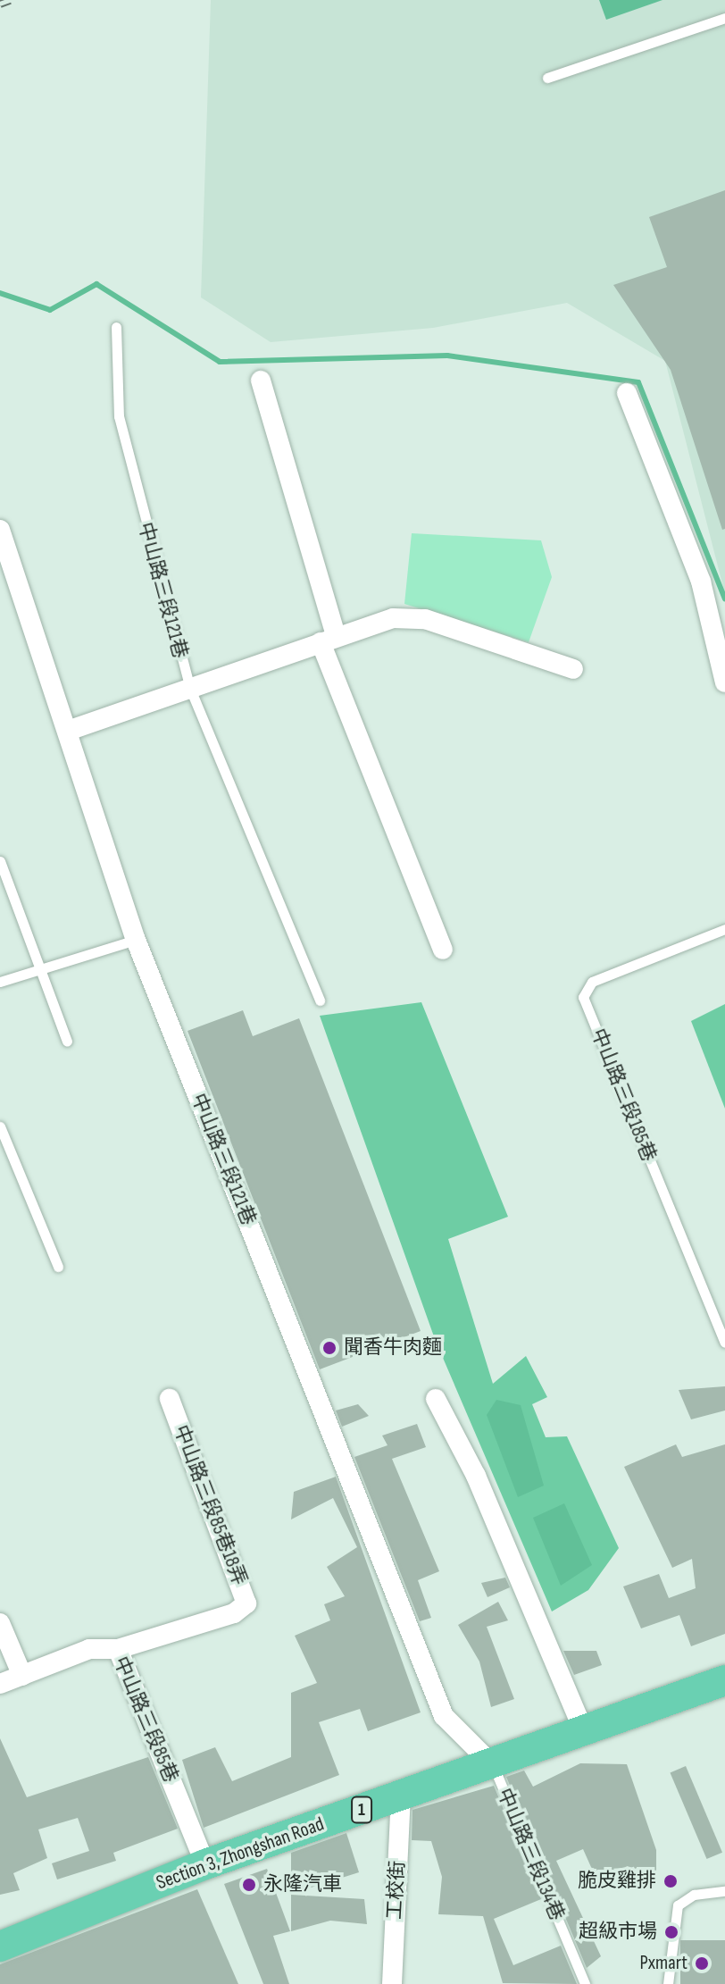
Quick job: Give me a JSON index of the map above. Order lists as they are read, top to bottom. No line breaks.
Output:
{"streets":{"main road":["1","Section 3, Zhongshan Road"],"street":["中山路三段121巷","中山路三段85巷18弄","中山路三段85巷","工校街"],"lane":["中山路三段185巷","中山路三段134巷"]},"crossings":[["中山路三段121巷","Section 3, Zhongshan Road"],["中山路三段121巷","中山路三段134巷"],["中山路三段85巷18弄","中山路三段85巷"],["中山路三段85巷","Section 3, Zhongshan Road"],["Section 3, Zhongshan Road","中山路三段134巷"],["Section 3, Zhongshan Road","工校街"]],"places":["聞香牛肉麵","脆皮雞排","永隆汽車","超級市場","Pxmart"]}
